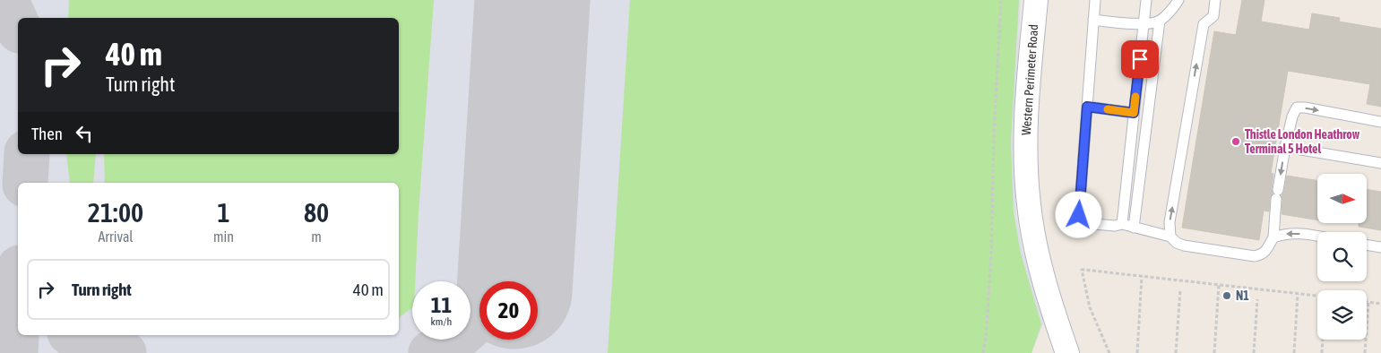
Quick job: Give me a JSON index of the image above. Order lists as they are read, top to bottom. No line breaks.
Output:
{"streets":{"street":["Western Perimeter Road"]},"places":["Thistle London Heathrow Terminal 5 Hotel","N1"],"north":"right","page":{"turn":["40 m","Turn right"],"then":"Then","eta":["21:00","Arrival","1","min","80","m"],"list":[{"name":"Turn right","value":"40 m"}],"speed":"11 km/h","limit":"20"}}
